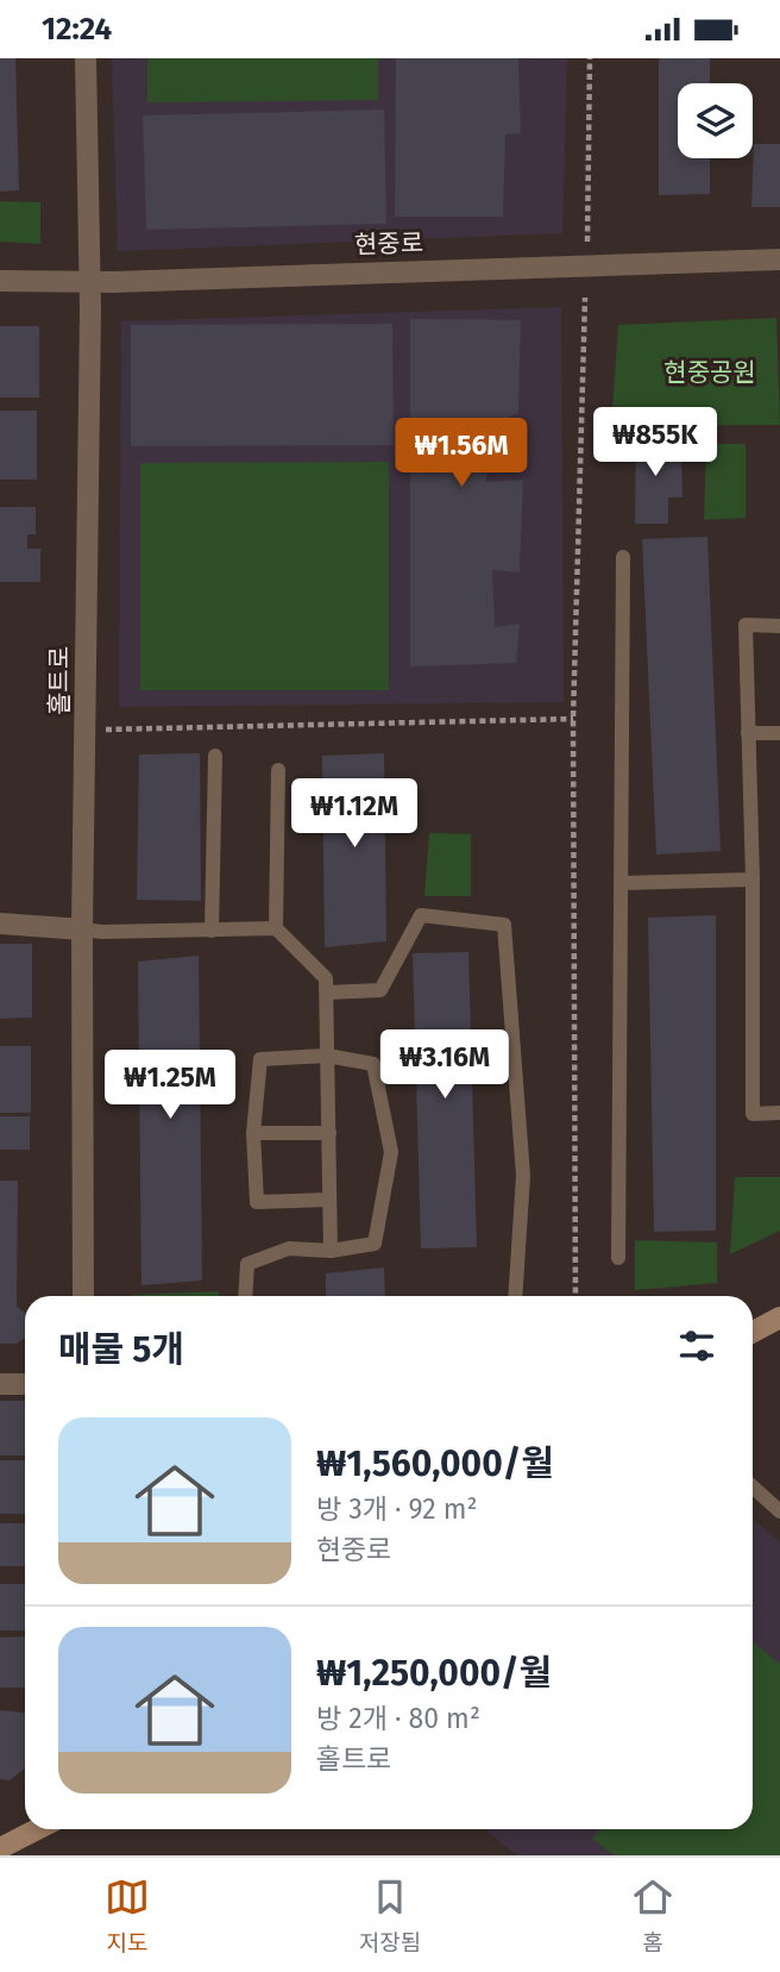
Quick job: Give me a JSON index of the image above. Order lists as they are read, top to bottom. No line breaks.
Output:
{"streets":{"street":["현중로","홀트로"]},"crossings":[["현중로","홀트로"]],"parks":["현중공원"],"page":{"status":"12:24","price":["₩855K","₩1.56M","₩1.12M","₩3.16M","₩1.25M"],"heading":"매물 5개","list":[{"name":"₩1,560,000/월","note":"방 3개 · 92 m² · 현중로"},{"name":"₩1,250,000/월","note":"방 2개 · 80 m² · 홀트로"}],"tabs":["지도","저장됨","홈"]}}
